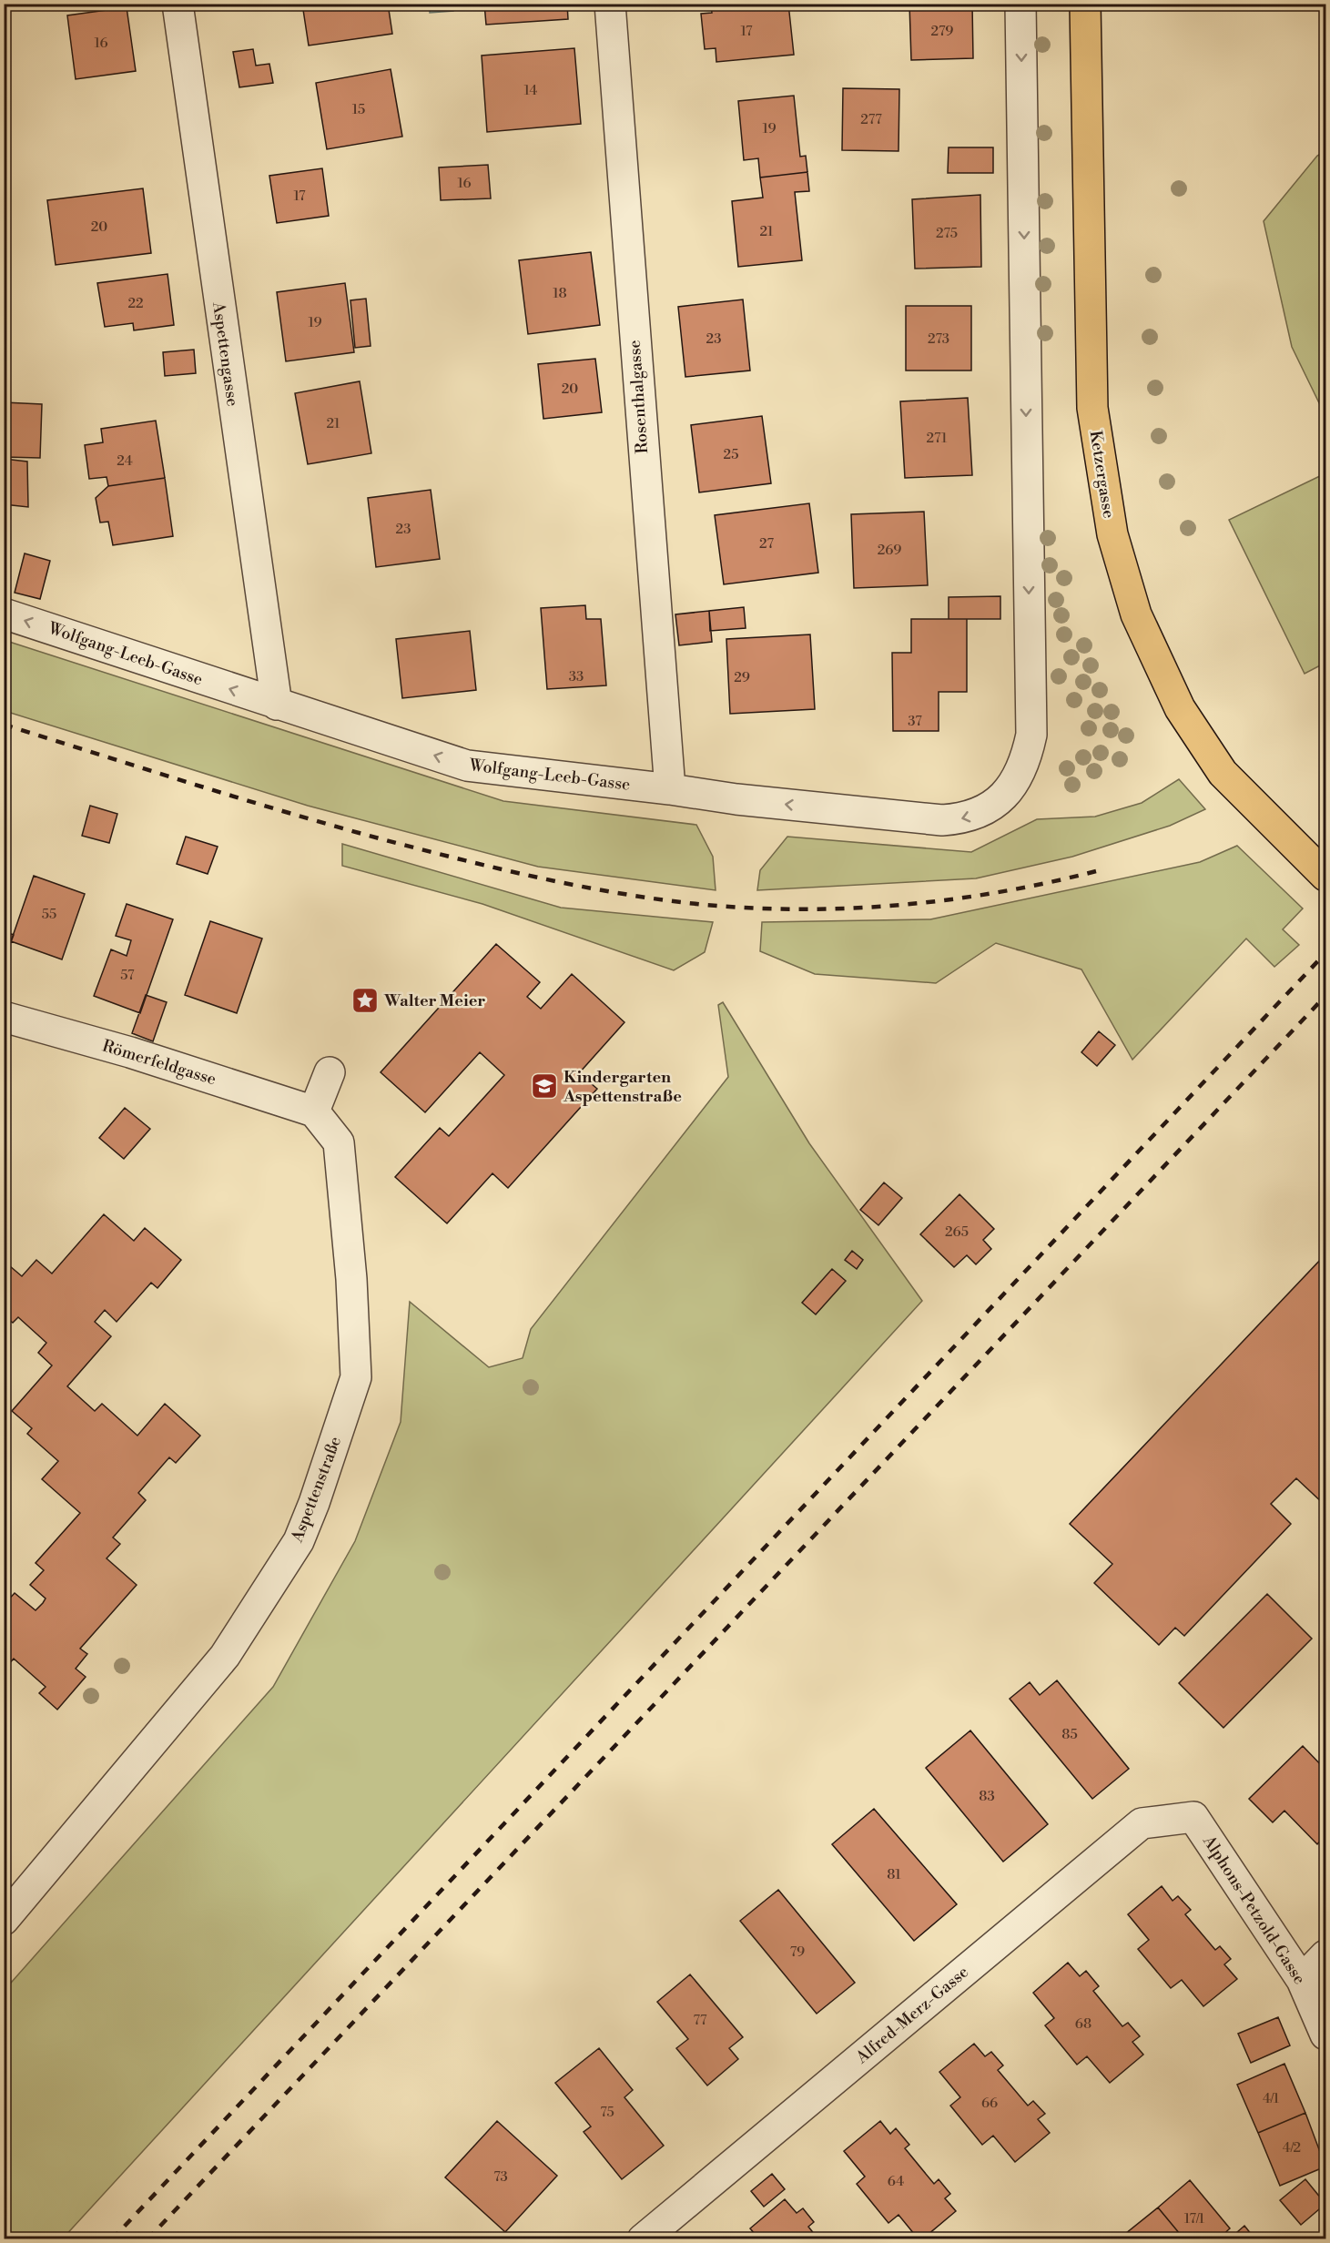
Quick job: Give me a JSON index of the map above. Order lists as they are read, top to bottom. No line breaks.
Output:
{"streets":{"main road":["Ketzergasse"],"street":["Aspettengasse","Rosenthalgasse","Wolfgang-Leeb-Gasse","Römerfeldgasse","Aspettenstraße","Alphons-Petzold-Gasse","Alfred-Merz-Gasse"]},"crossings":[["Aspettengasse","Wolfgang-Leeb-Gasse"],["Rosenthalgasse","Wolfgang-Leeb-Gasse"],["Römerfeldgasse","Aspettenstraße"],["Alphons-Petzold-Gasse","Alfred-Merz-Gasse"]],"places":{"place":["Walter Meier"],"school or university":["Kindergarten Aspettenstraße"]},"house_numbers":["17","279","16","14","15","277","19","16","17","20","21","275","18","22","19","23","273","20","21","271","25","24","23","27","269","33","29","37","55","57","265","85","83","81","79","77","68","4/1","66","75","4/2","73","64","17/1"]}
